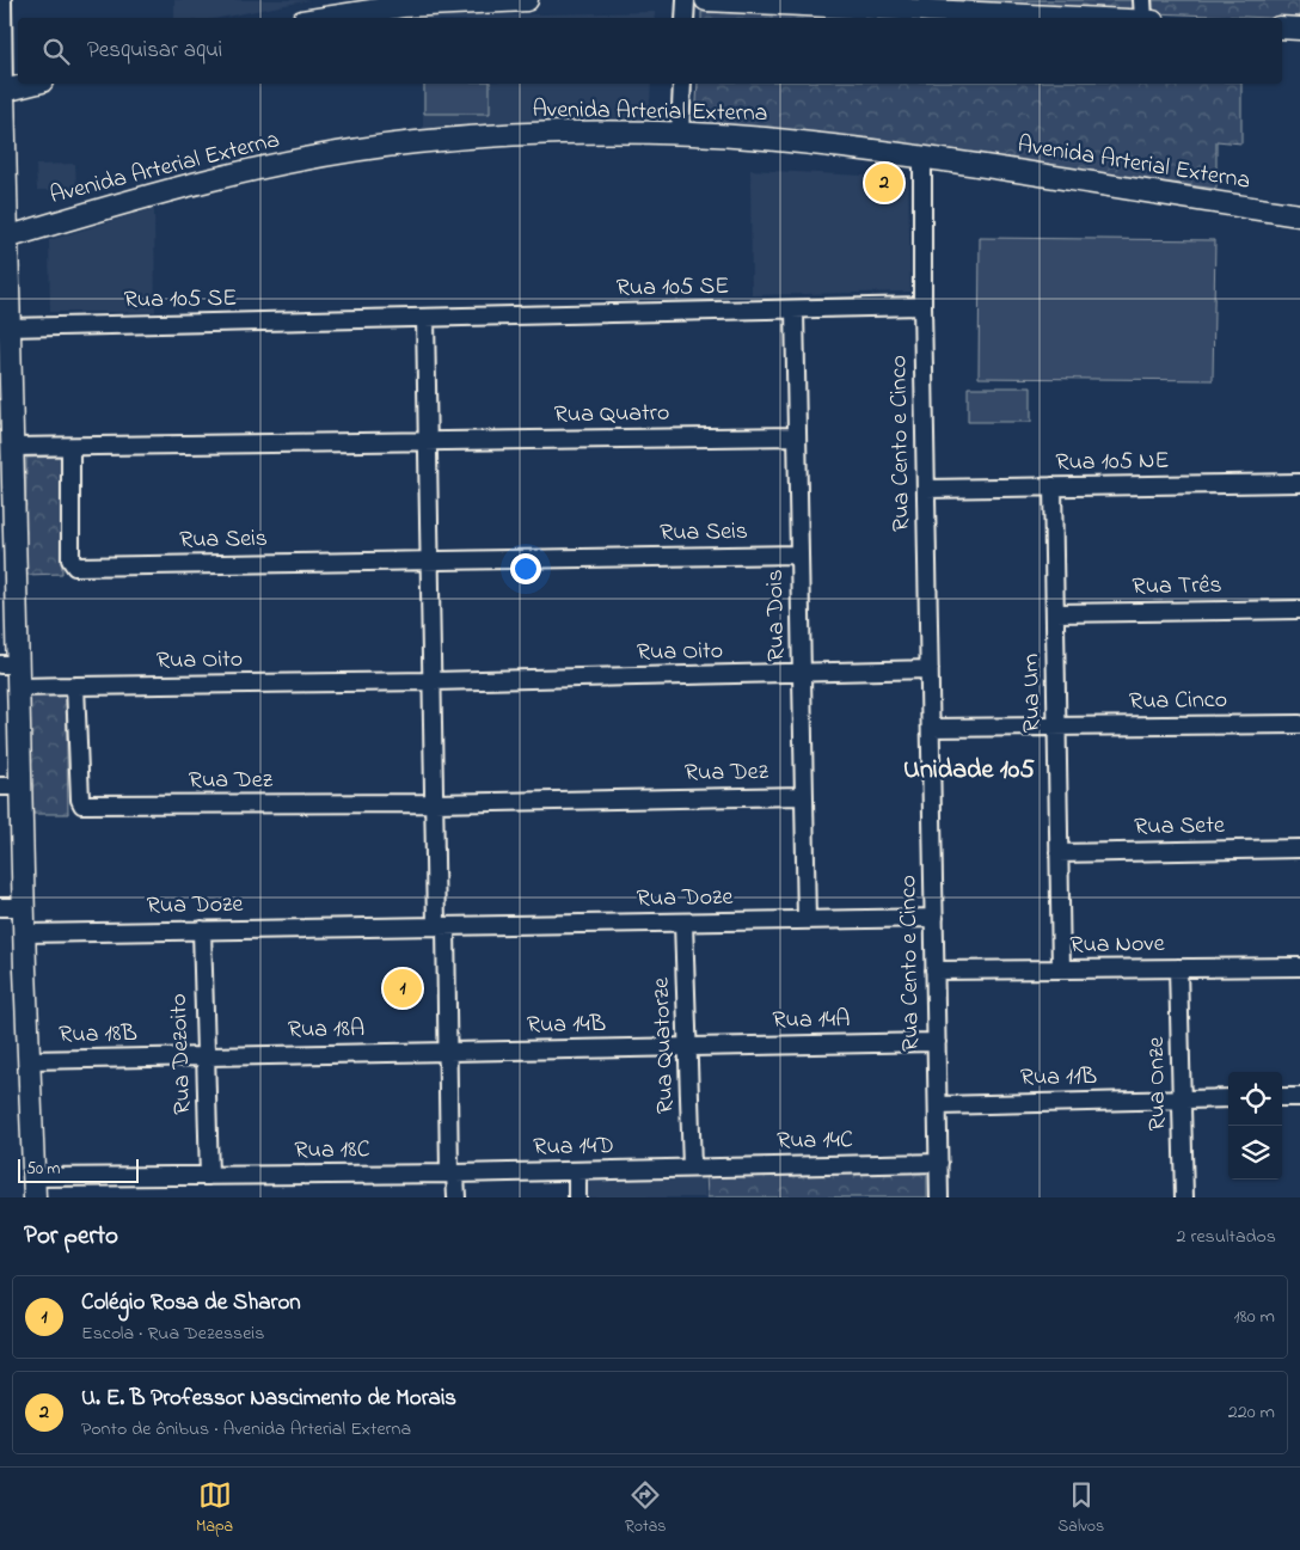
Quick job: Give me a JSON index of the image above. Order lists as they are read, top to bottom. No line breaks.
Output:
{"streets":{"main road":["Avenida Arterial Externa"],"street":["Rua 105 SE","Rua Quatro","Rua Cento e Cinco","Rua 105 NE","Rua Seis","Rua Três","Rua Dois","Rua Oito","Rua Um","Rua Cinco","Rua Dez","Rua Sete","Rua Doze","Rua Nove","Rua 14A","Rua 14B","Rua 18A","Rua 18B","Rua Quatorze","Rua Dezoito","Rua 11B","Rua Onze","Rua 14C","Rua 14D","Rua 18C"]},"crossings":[["Avenida Arterial Externa","Rua Cento e Cinco"],["Rua 105 SE","Rua Cento e Cinco"],["Rua 105 SE","Rua Dois"],["Rua Quatro","Rua Seis"],["Rua Quatro","Rua Dois"],["Rua Cento e Cinco","Rua 105 NE"],["Rua Cento e Cinco","Rua Oito"],["Rua Cento e Cinco","Rua Doze"],["Rua Cento e Cinco","Rua Nove"],["Rua Cento e Cinco","Rua 14A"],["Rua Cento e Cinco","Rua 11B"],["Rua Cento e Cinco","Rua 14C"],["Rua 105 NE","Rua Um"],["Rua Seis","Rua Dois"],["Rua Três","Rua Um"],["Rua Dois","Rua Oito"],["Rua Dois","Rua Dez"],["Rua Dois","Rua Doze"],["Rua Oito","Rua Dez"],["Rua Um","Rua Cinco"],["Rua Um","Rua Sete"],["Rua Um","Rua Nove"],["Rua Doze","Rua Quatorze"],["Rua Doze","Rua Dezoito"],["Rua Nove","Rua Onze"],["Rua 14A","Rua 14B"],["Rua 14A","Rua Quatorze"],["Rua 14B","Rua 18A"],["Rua 14B","Rua Quatorze"],["Rua 18A","Rua 18B"],["Rua 18A","Rua Dezoito"],["Rua 18B","Rua Dezoito"],["Rua Quatorze","Rua 14C"],["Rua Quatorze","Rua 14D"],["Rua Dezoito","Rua 18C"],["Rua 11B","Rua Onze"],["Rua 14C","Rua 14D"],["Rua 14D","Rua 18C"]],"districts":["Unidade 105"],"scale_bar":"50 m","page":{"search":"Pesquisar aqui","pins":["2","1"],"scale":"50 m","heading":["Por perto","2 resultados"],"list":[{"mark":"1","name":"Colégio Rosa de Sharon","note":"Escola · Rua Dezesseis","value":"180 m"},{"mark":"2","name":"U. E. B Professor Nascimento de Morais","note":"Ponto de ônibus · Avenida Arterial Externa","value":"220 m"}],"nav":["Mapa","Rotas","Salvos"]}}
